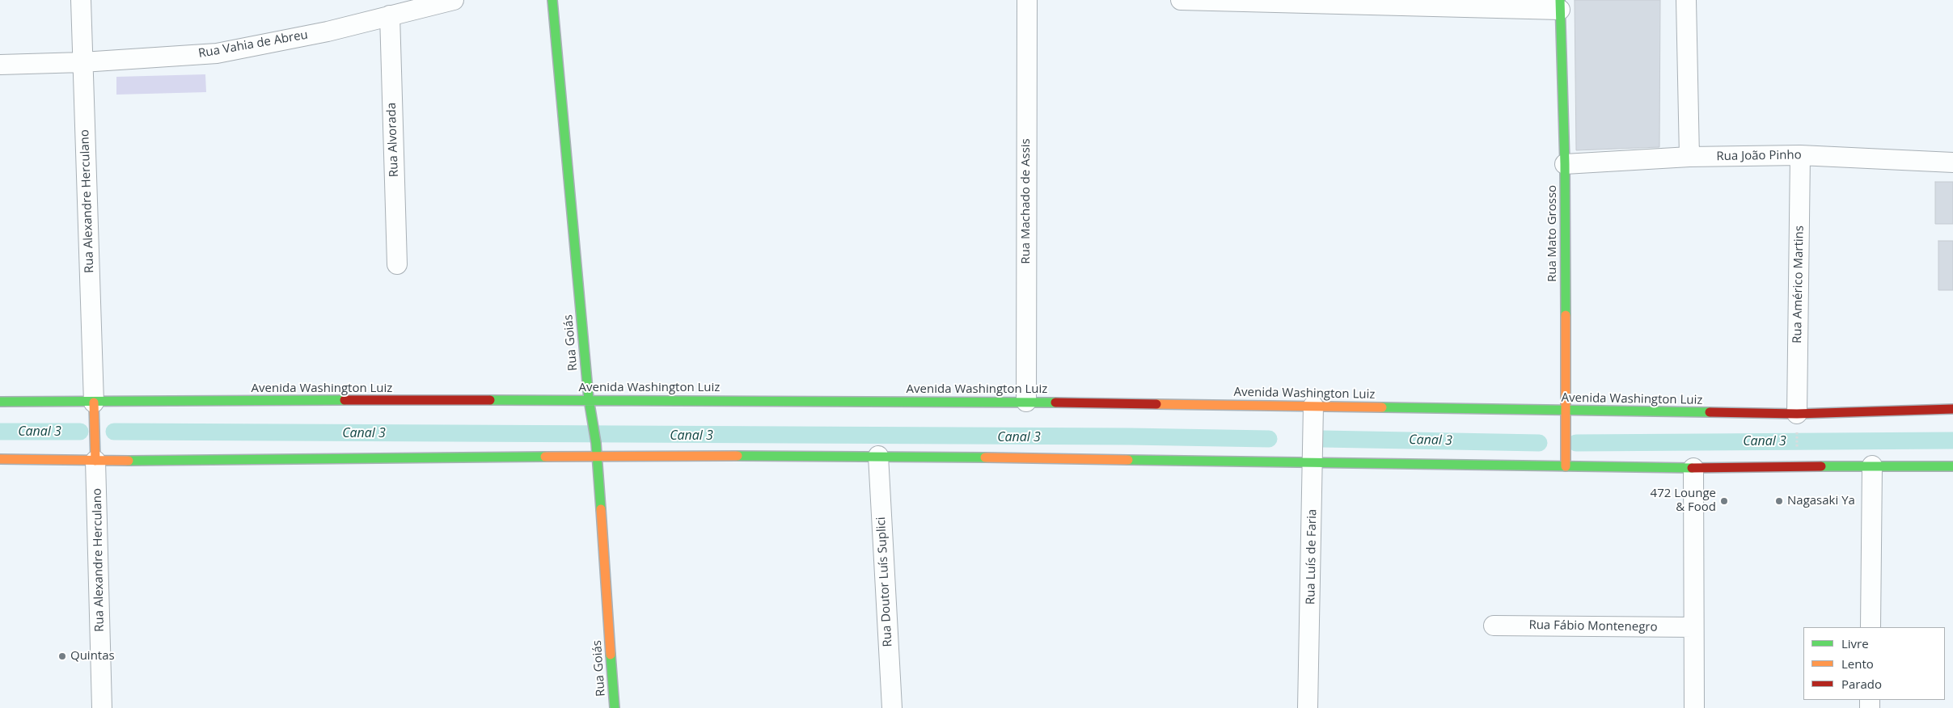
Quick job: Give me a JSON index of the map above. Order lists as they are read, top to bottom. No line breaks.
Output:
{"streets":{"main road":["Rua Mato Grosso","Rua Goiás","Avenida Washington Luiz"],"street":["Rua Vahia de Abreu","Rua Alvorada","Rua João Pinho","Rua Alexandre Herculano","Rua Machado de Assis","Rua Américo Martins","Rua Luís de Faria","Rua Doutor Luís Suplici","Rua Fábio Montenegro"]},"crossings":[["Rua Vahia de Abreu","Rua Alvorada"],["Rua Vahia de Abreu","Rua Alexandre Herculano"],["Rua João Pinho","Rua Mato Grosso"],["Rua João Pinho","Rua Américo Martins"],["Rua Alexandre Herculano","Avenida Washington Luiz"],["Rua Machado de Assis","Avenida Washington Luiz"],["Rua Mato Grosso","Avenida Washington Luiz"],["Rua Américo Martins","Avenida Washington Luiz"],["Rua Goiás","Avenida Washington Luiz"],["Avenida Washington Luiz","Rua Luís de Faria"]],"water":["Canal 3"],"places":["472 Lounge & Food","Nagasaki Ya","Quintas"],"legend":["Livre","Lento","Parado"]}
